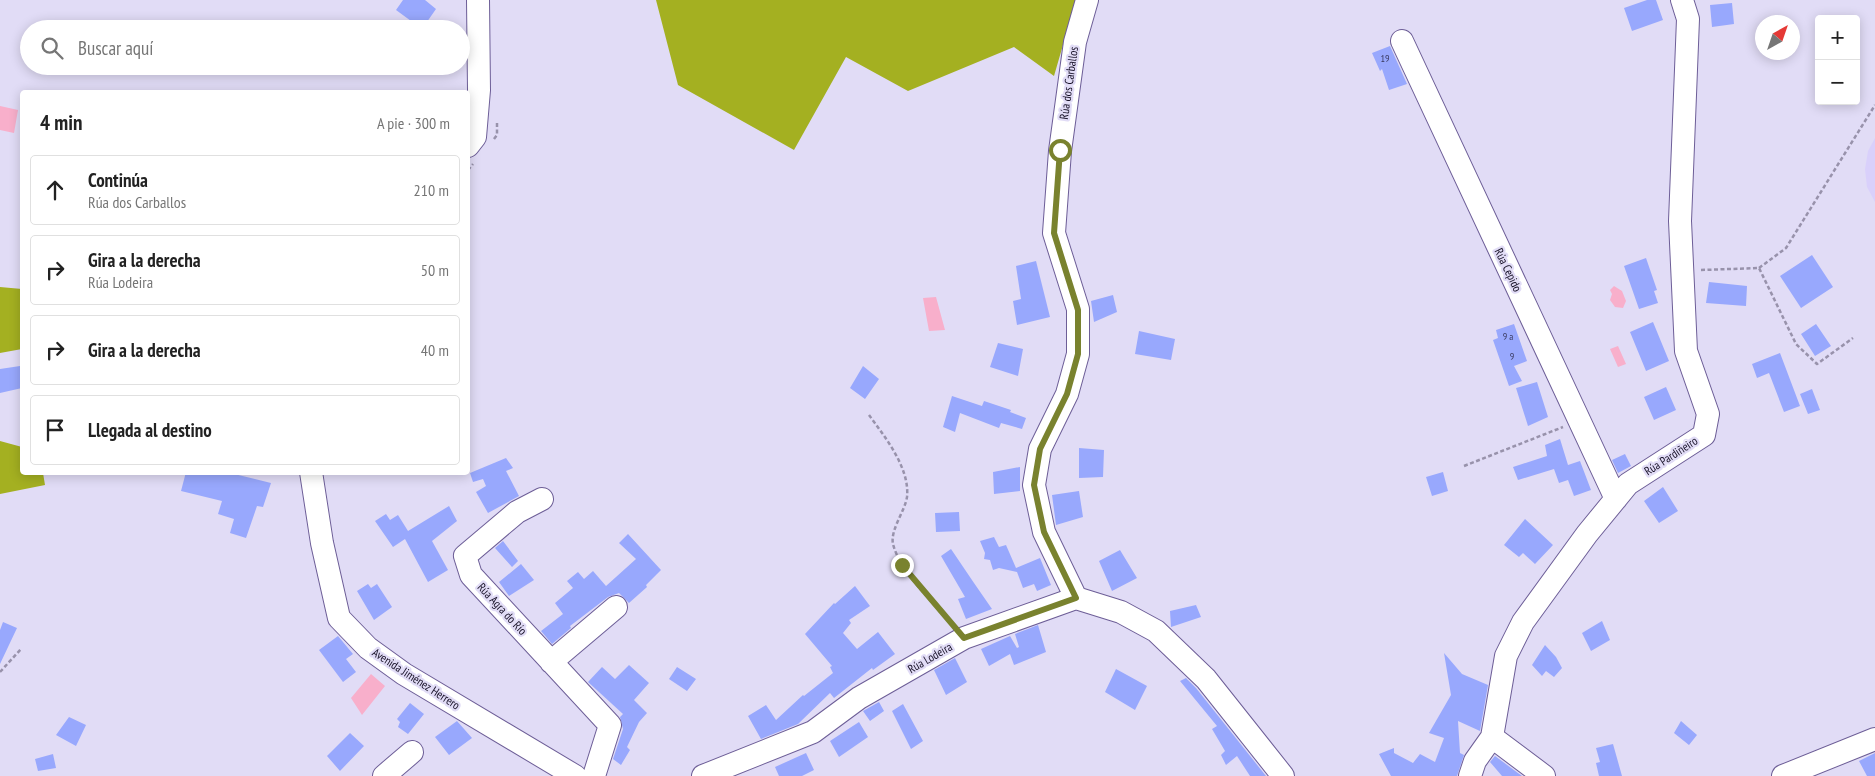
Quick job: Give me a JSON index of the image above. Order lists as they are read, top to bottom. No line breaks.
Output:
{"streets":{"street":["Rúa dos Carballos","Rúa Cepido","Rúa Pardiñeiro","Rúa Agra do Río","Rúa Lodeira","Avenida Jiménez Herrero"]},"crossings":[["Rúa dos Carballos","Rúa Lodeira"],["Rúa Cepido","Rúa Pardiñeiro"]],"house_numbers":["19","9 a","9"],"north":"top right","page":{"map_buttons":["+","−"],"search":"Buscar aquí","heading":["4 min","A pie · 300 m"],"list":[["Continúa","Rúa dos Carballos","210 m"],["Gira a la derecha","Rúa Lodeira","50 m"],["Gira a la derecha","40 m"],"Llegada al destino"]}}
